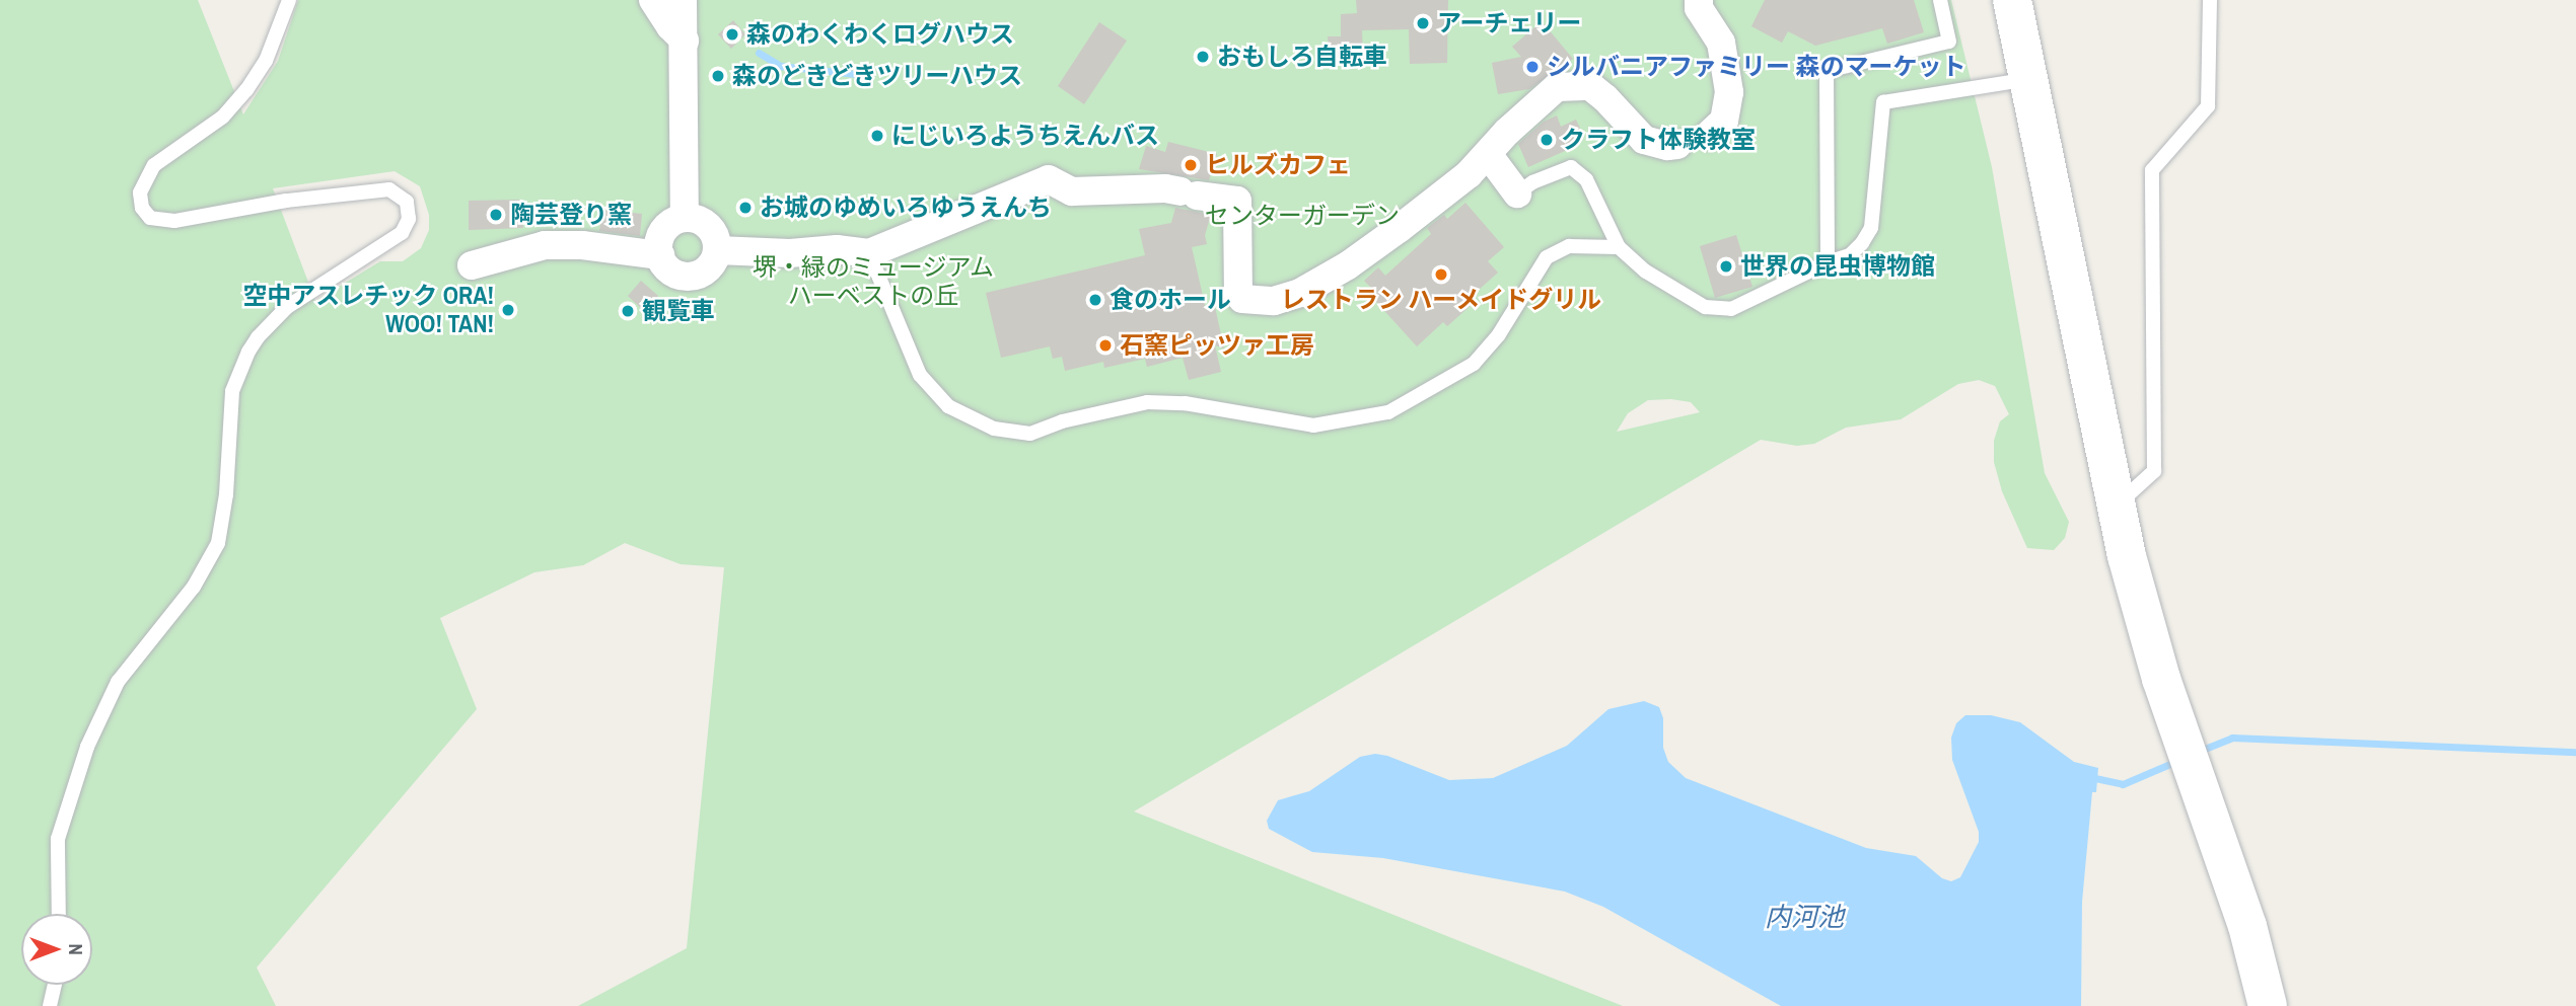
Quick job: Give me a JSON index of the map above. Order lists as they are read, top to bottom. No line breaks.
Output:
{"water":["内河池"],"parks":["センターガーデン","堺・緑のミュージアム ハーベストの丘"],"places":["アーチェリー","森のわくわくログハウス","おもしろ自転車","シルバニアファミリー 森のマーケット","森のどきどきツリーハウス","にじいろようちえんバス","クラフト体験教室","ヒルズカフェ","お城のゆめいろゆうえんち","陶芸登り窯","世界の昆虫博物館","レストラン ハーメイドグリル","食のホール","空中アスレチック ORA! WOO! TAN!","観覧車","石窯ピッツァ工房"],"north":"right"}
